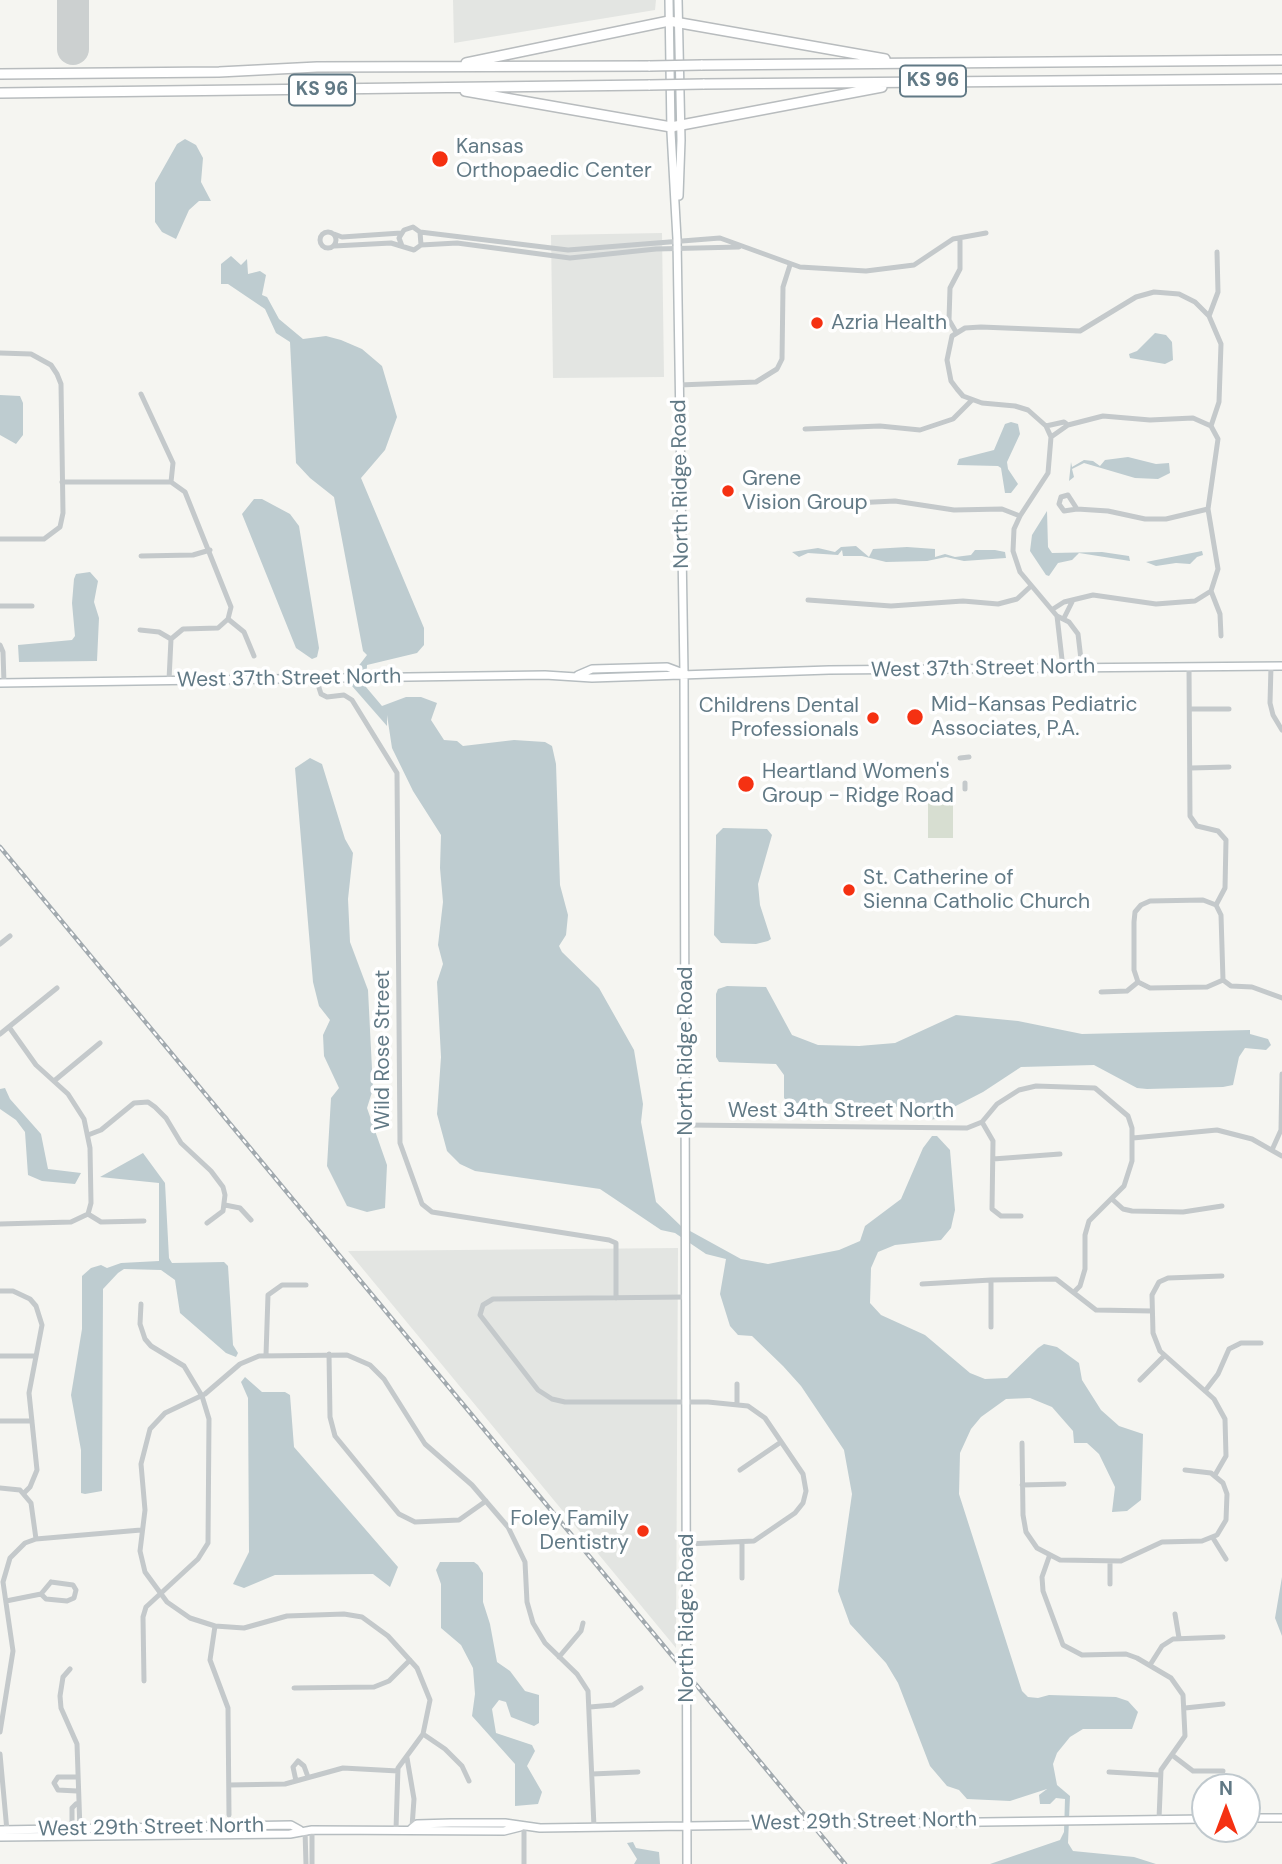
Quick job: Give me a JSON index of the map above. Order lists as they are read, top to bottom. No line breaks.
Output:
{"streets":{"highway":["KS 96"],"main road":["North Ridge Road","West 37th Street North","West 29th Street North"],"street":["Wild Rose Street","West 34th Street North"]},"crossings":[["North Ridge Road","West 37th Street North"],["North Ridge Road","West 34th Street North"],["North Ridge Road","West 29th Street North"],["West 37th Street North","Wild Rose Street"]],"places":["Kansas Orthopaedic Center","Azria Health","Grene Vision Group","Mid-Kansas Pediatric Associates, P.A.","Childrens Dental Professionals","Heartland Women's Group - Ridge Road","St. Catherine of Sienna Catholic Church","Foley Family Dentistry"],"north":"top"}
